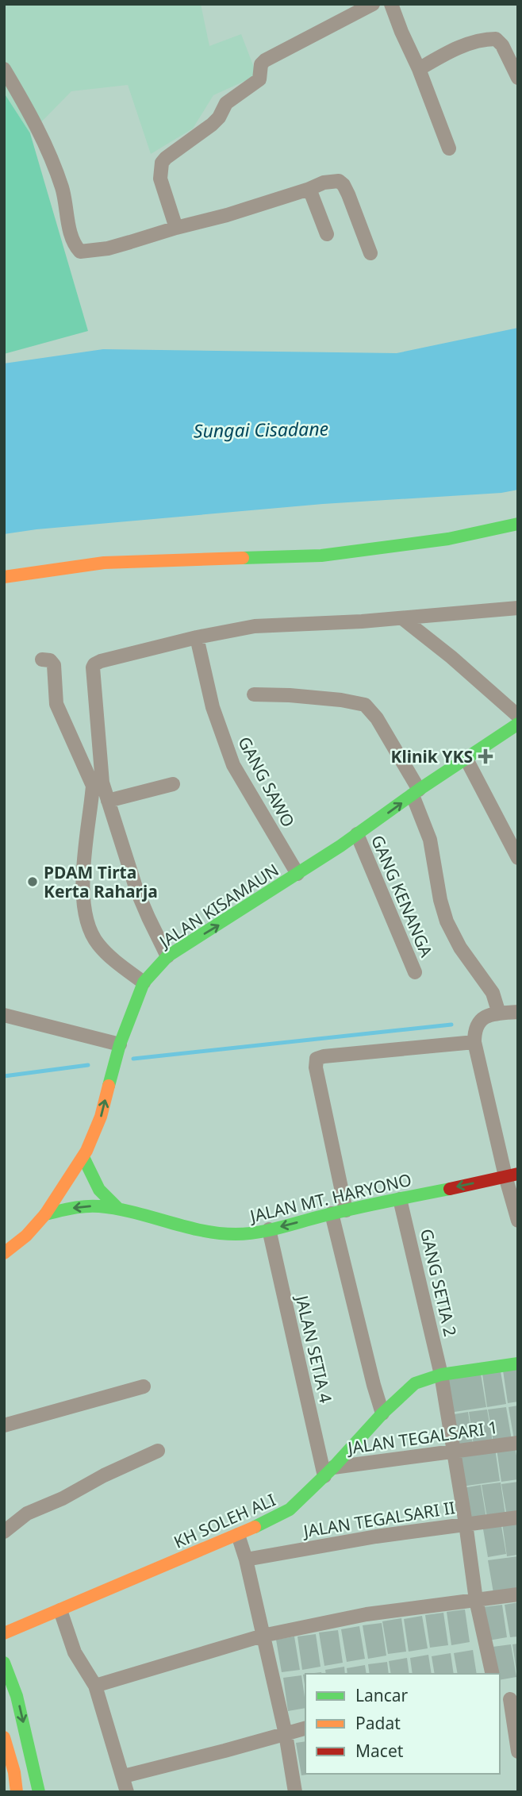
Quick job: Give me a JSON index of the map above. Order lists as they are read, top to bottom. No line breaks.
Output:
{"streets":{"street":["GANG SAWO","GANG KENANGA","JALAN KISAMAUN","JALAN MT. HARYONO","GANG SETIA 2","JALAN SETIA 4","JALAN TEGALSARI 1","JALAN TEGALSARI II","KH SOLEH ALI"]},"crossings":[["GANG SAWO","JALAN KISAMAUN"],["GANG KENANGA","JALAN KISAMAUN"],["JALAN KISAMAUN","JALAN MT. HARYONO"],["JALAN MT. HARYONO","GANG SETIA 2"],["JALAN MT. HARYONO","JALAN SETIA 4"],["GANG SETIA 2","JALAN TEGALSARI 1"],["GANG SETIA 2","JALAN TEGALSARI II"],["GANG SETIA 2","KH SOLEH ALI"],["JALAN SETIA 4","JALAN TEGALSARI 1"],["JALAN SETIA 4","KH SOLEH ALI"],["JALAN TEGALSARI 1","KH SOLEH ALI"]],"one_way":["JALAN KISAMAUN","JALAN MT. HARYONO"],"water":["Sungai Cisadane"],"places":{"health":["Klinik YKS"],"other":["PDAM Tirta Kerta Raharja"]},"legend":["Lancar","Padat","Macet"]}
